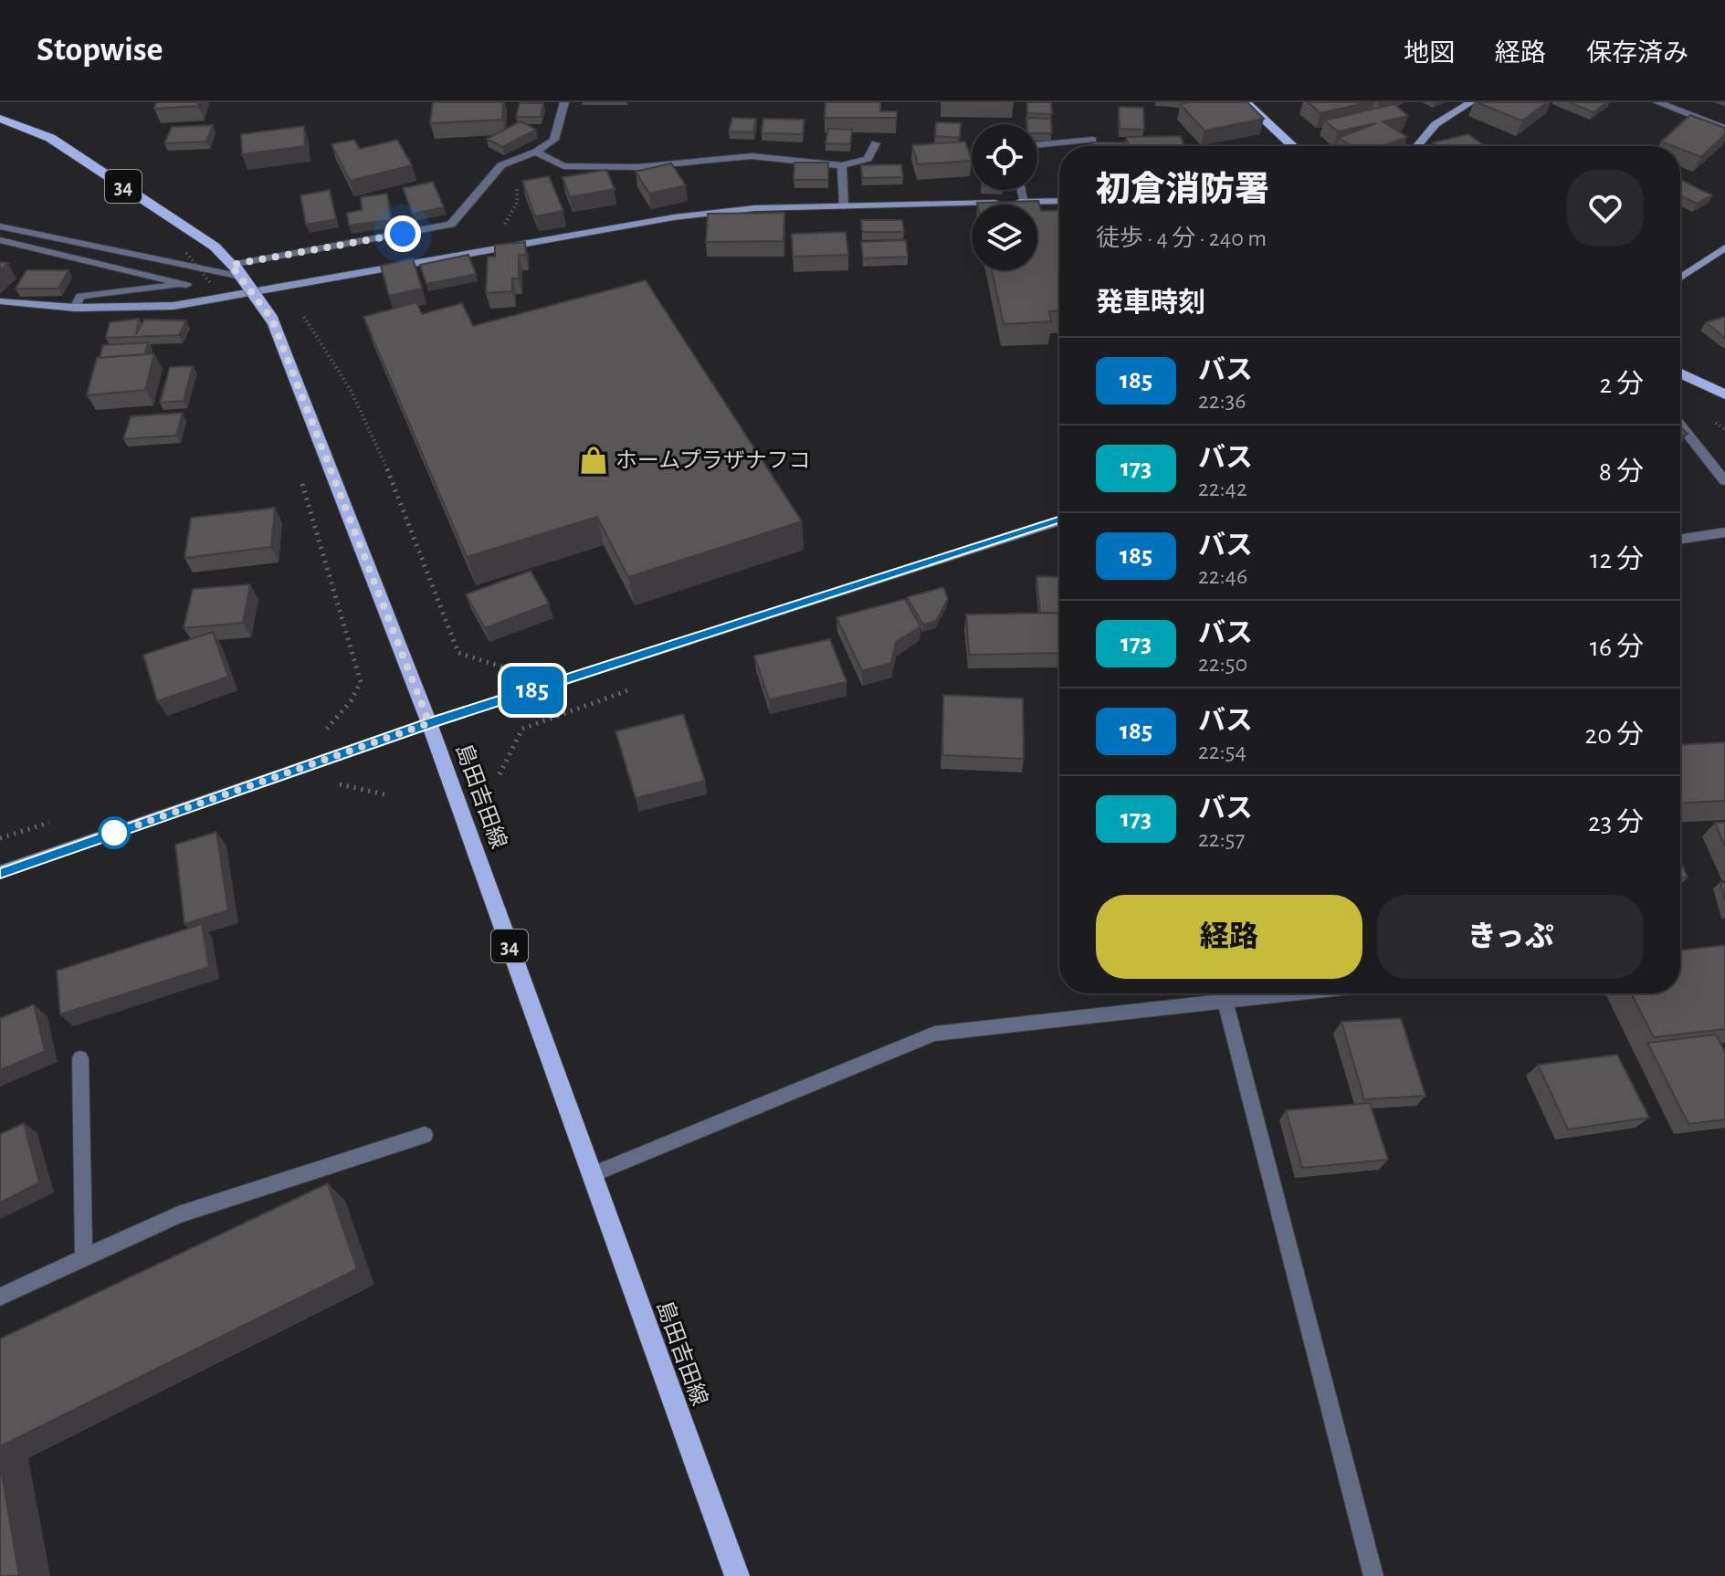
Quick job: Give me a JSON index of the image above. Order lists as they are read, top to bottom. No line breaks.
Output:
{"streets":{"main road":["34","島田吉田線"]},"places":{"shop":["ホームプラザナフコ"]},"lines":["bus line 185"],"page":{"header":"Stopwise","nav":["地図","経路","保存済み"],"on_map":"185","heading":[["初倉消防署","徒歩 · 4 分 · 240 m"],"発車時刻"],"list":[{"mark":"185","name":"バス","note":"22:36","value":"2 分"},{"mark":"173","name":"バス","note":"22:42","value":"8 分"},{"mark":"185","name":"バス","note":"22:46","value":"12 分"},{"mark":"173","name":"バス","note":"22:50","value":"16 分"},{"mark":"185","name":"バス","note":"22:54","value":"20 分"},{"mark":"173","name":"バス","note":"22:57","value":"23 分"}],"buttons":["経路","きっぷ"]}}
